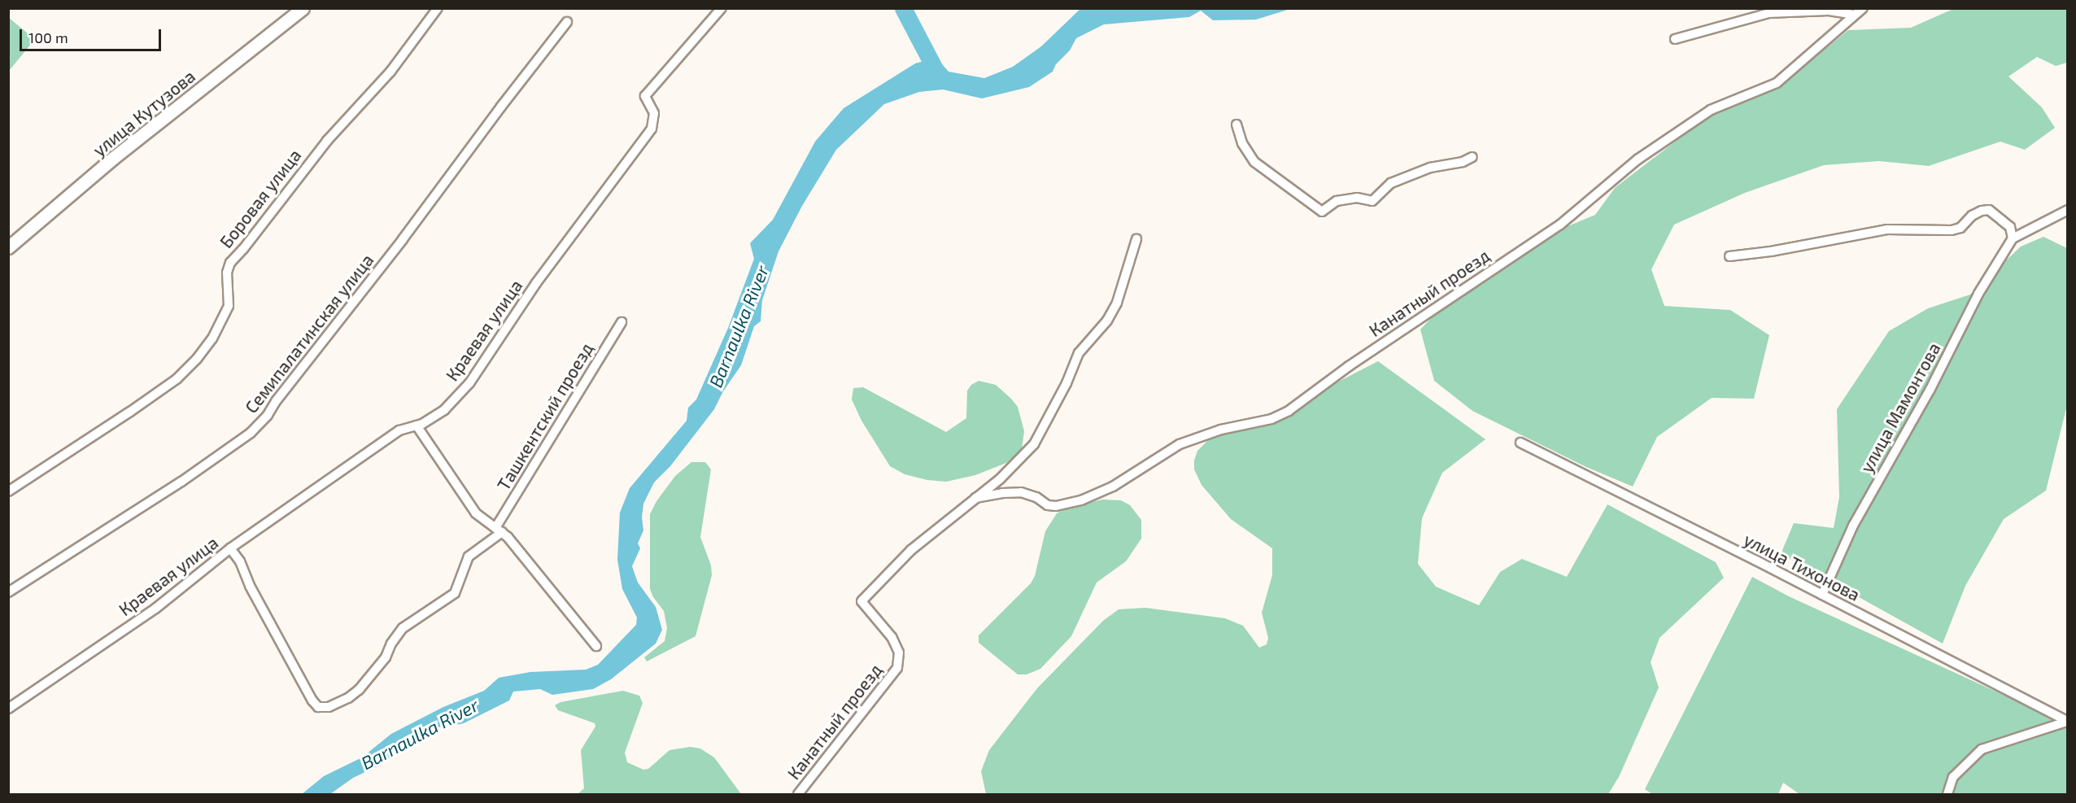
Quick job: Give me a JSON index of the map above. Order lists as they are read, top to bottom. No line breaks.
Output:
{"streets":{"main road":["улица Кутузова"],"street":["Боровая улица","Канатный проезд","Краевая улица","Семипалатинская улица","улица Мамонтова","Ташкентский проезд","улица Тихонова"]},"crossings":[["Краевая улица","Ташкентский проезд"],["улица Мамонтова","улица Тихонова"]],"water":["Barnaulka River"],"scale_bar":"100 m"}
